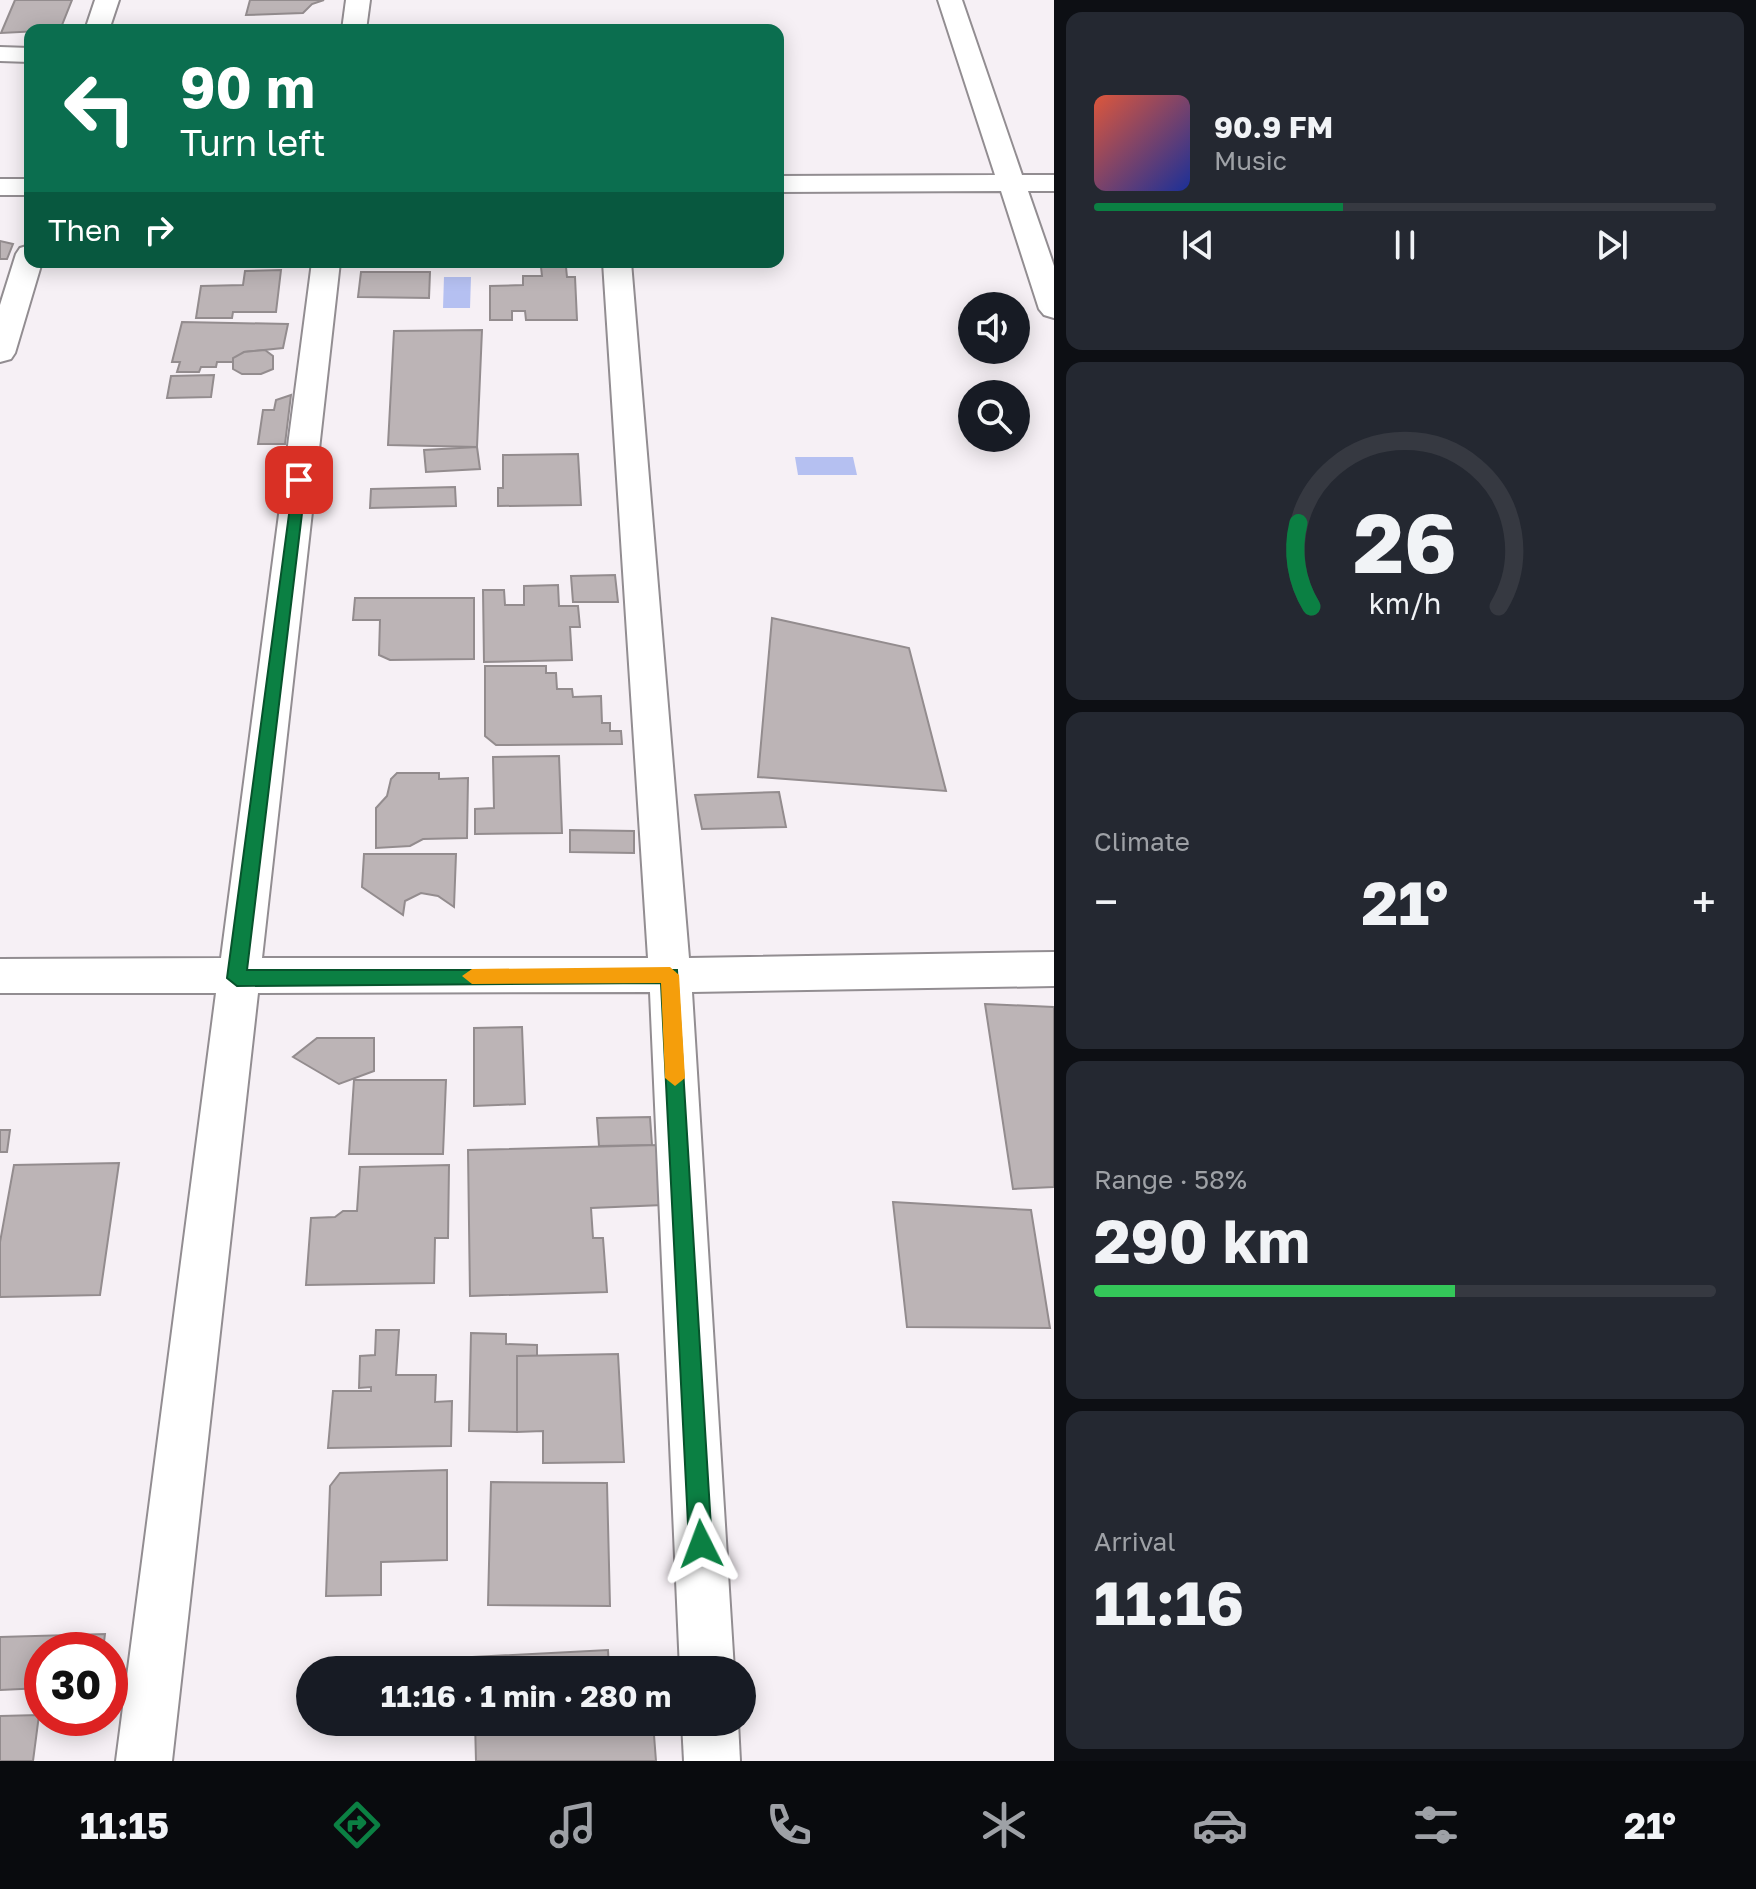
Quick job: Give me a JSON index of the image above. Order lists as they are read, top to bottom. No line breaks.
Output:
{"page":{"turn":["90 m","Turn left"],"song":["90.9 FM","Music"],"then":"Then","tile":["Climate",["Range · 58%","290 km"],["Arrival","11:16"]],"heat":["−","21°","+"],"limit":"30","trip":"11:16 · 1 min · 280 m","tabs":["11:15","21°"],"gauge":["26","km/h"]}}
